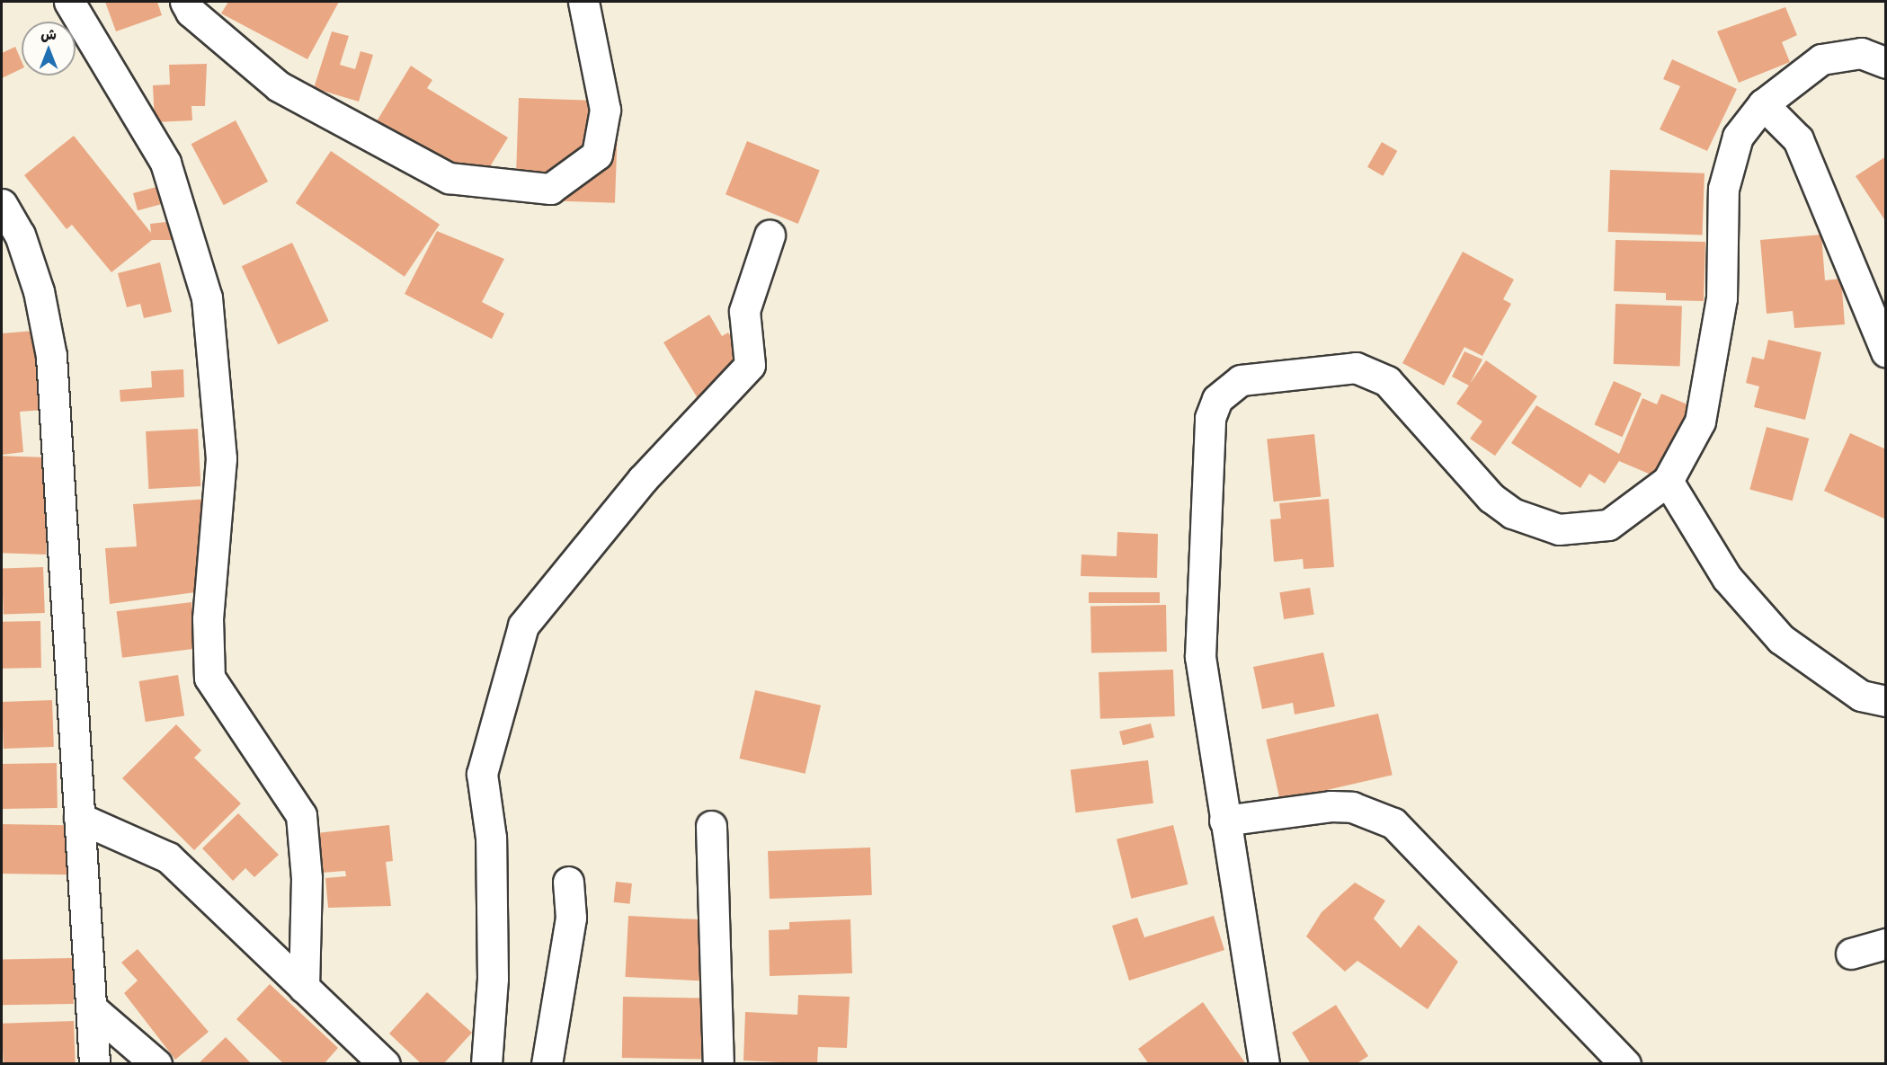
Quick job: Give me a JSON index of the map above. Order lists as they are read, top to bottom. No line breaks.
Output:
{"north":"top"}
